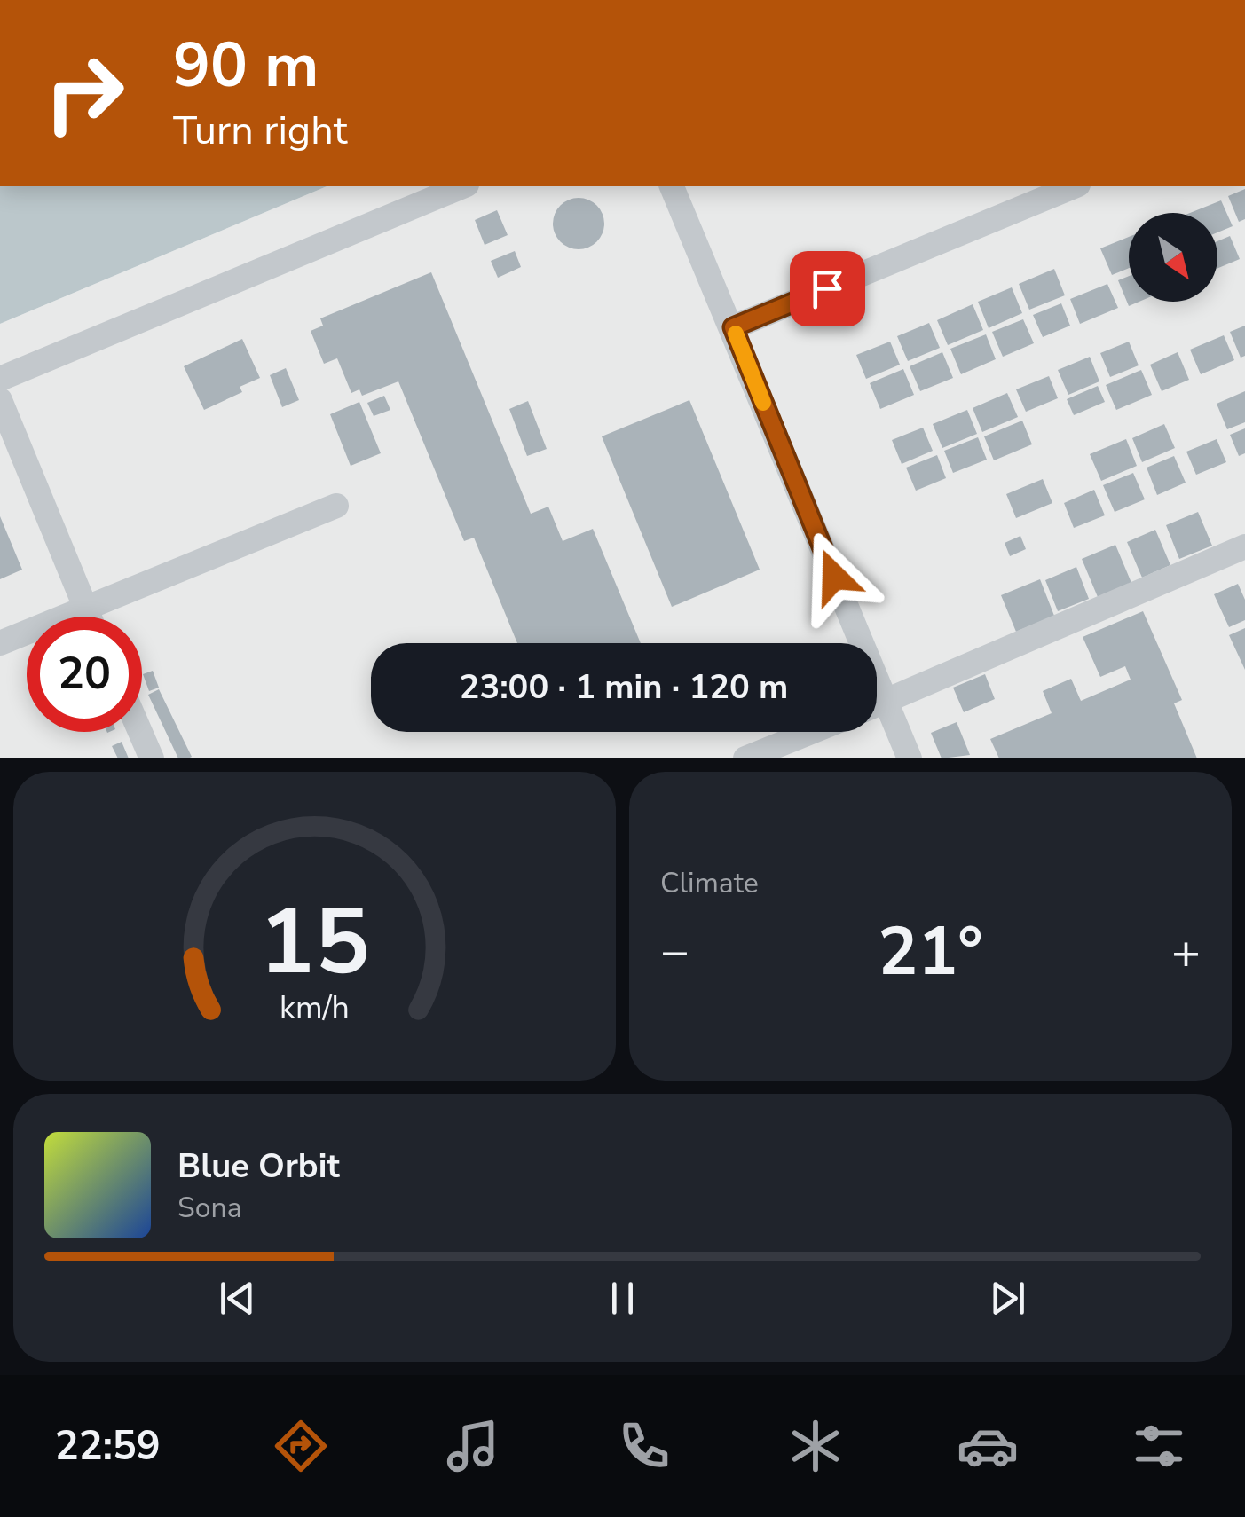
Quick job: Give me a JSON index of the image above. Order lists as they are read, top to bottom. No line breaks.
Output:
{"north":"bottom right","page":{"turn":["90 m","Turn right"],"limit":"20","trip":"23:00 · 1 min · 120 m","tile":"Climate","heat":["−","21°","+"],"song":["Blue Orbit","Sona"],"tabs":"22:59","gauge":["15","km/h"]}}
